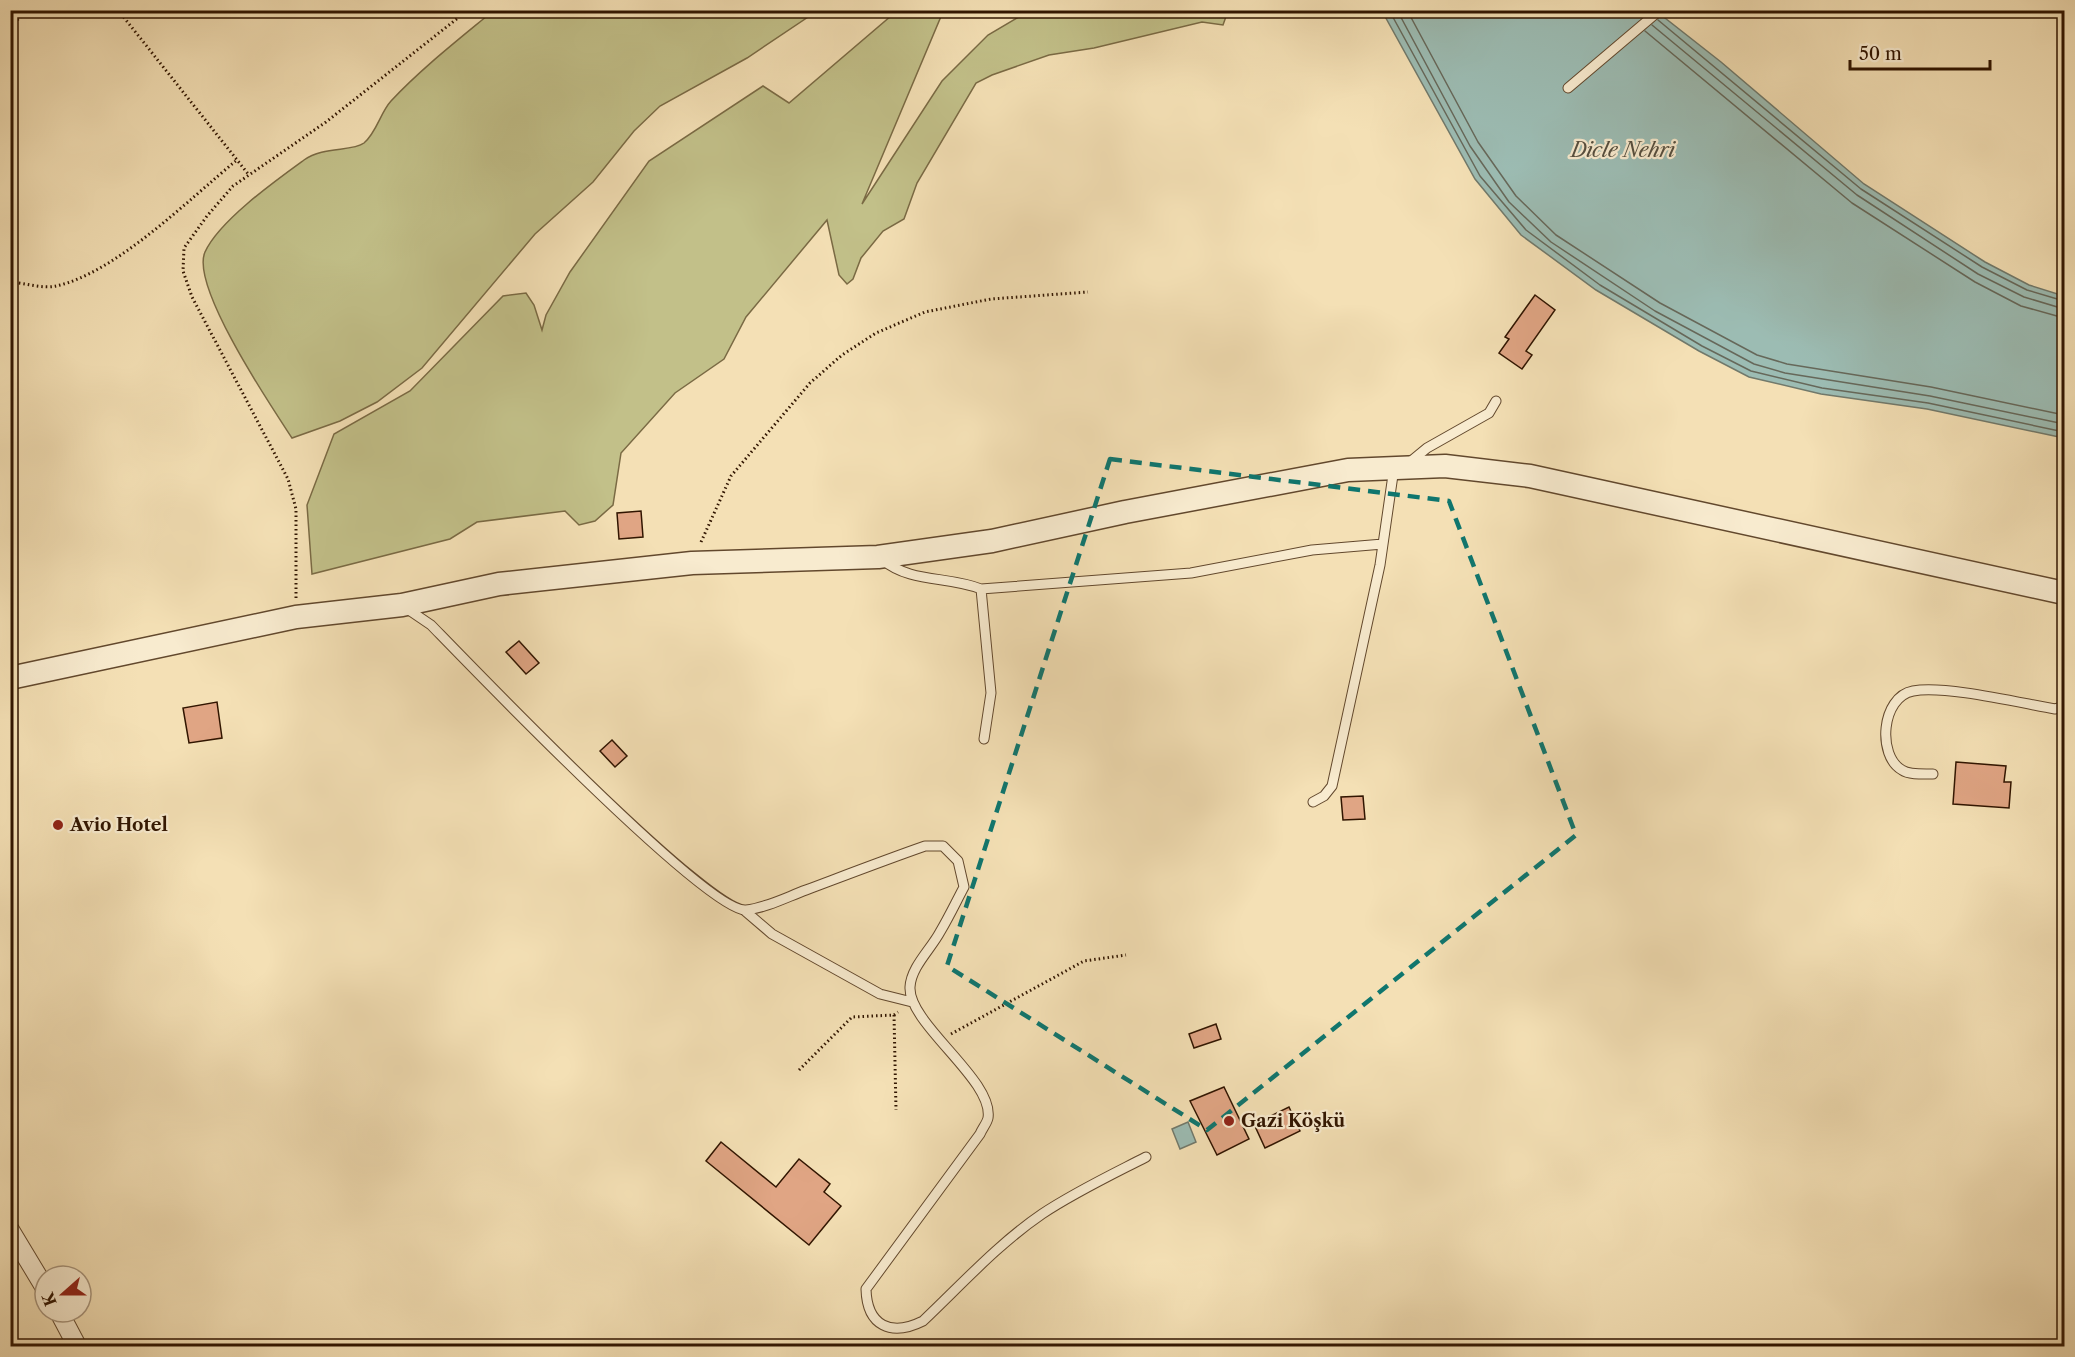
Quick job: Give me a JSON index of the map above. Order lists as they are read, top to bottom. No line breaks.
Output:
{"water":["Dicle Nehri"],"places":["Avio Hotel","Gazi Köşkü"],"scale_bar":"50 m","north":"left"}
